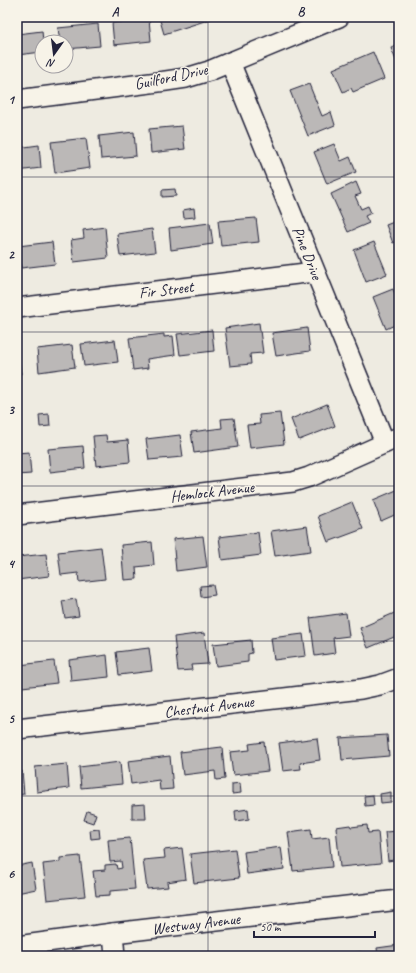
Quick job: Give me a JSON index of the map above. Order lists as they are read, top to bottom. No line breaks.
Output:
{"streets":{"street":["Guilford Drive","Pine Drive","Fir Street","Hemlock Avenue","Chestnut Avenue","Westway Avenue"]},"crossings":[["Guilford Drive","Pine Drive"],["Pine Drive","Fir Street"],["Pine Drive","Hemlock Avenue"]],"scale_bar":"50 m","north":"bottom","grid":{"columns":["A","B"],"rows":["1","2","3","4","5","6"]}}
